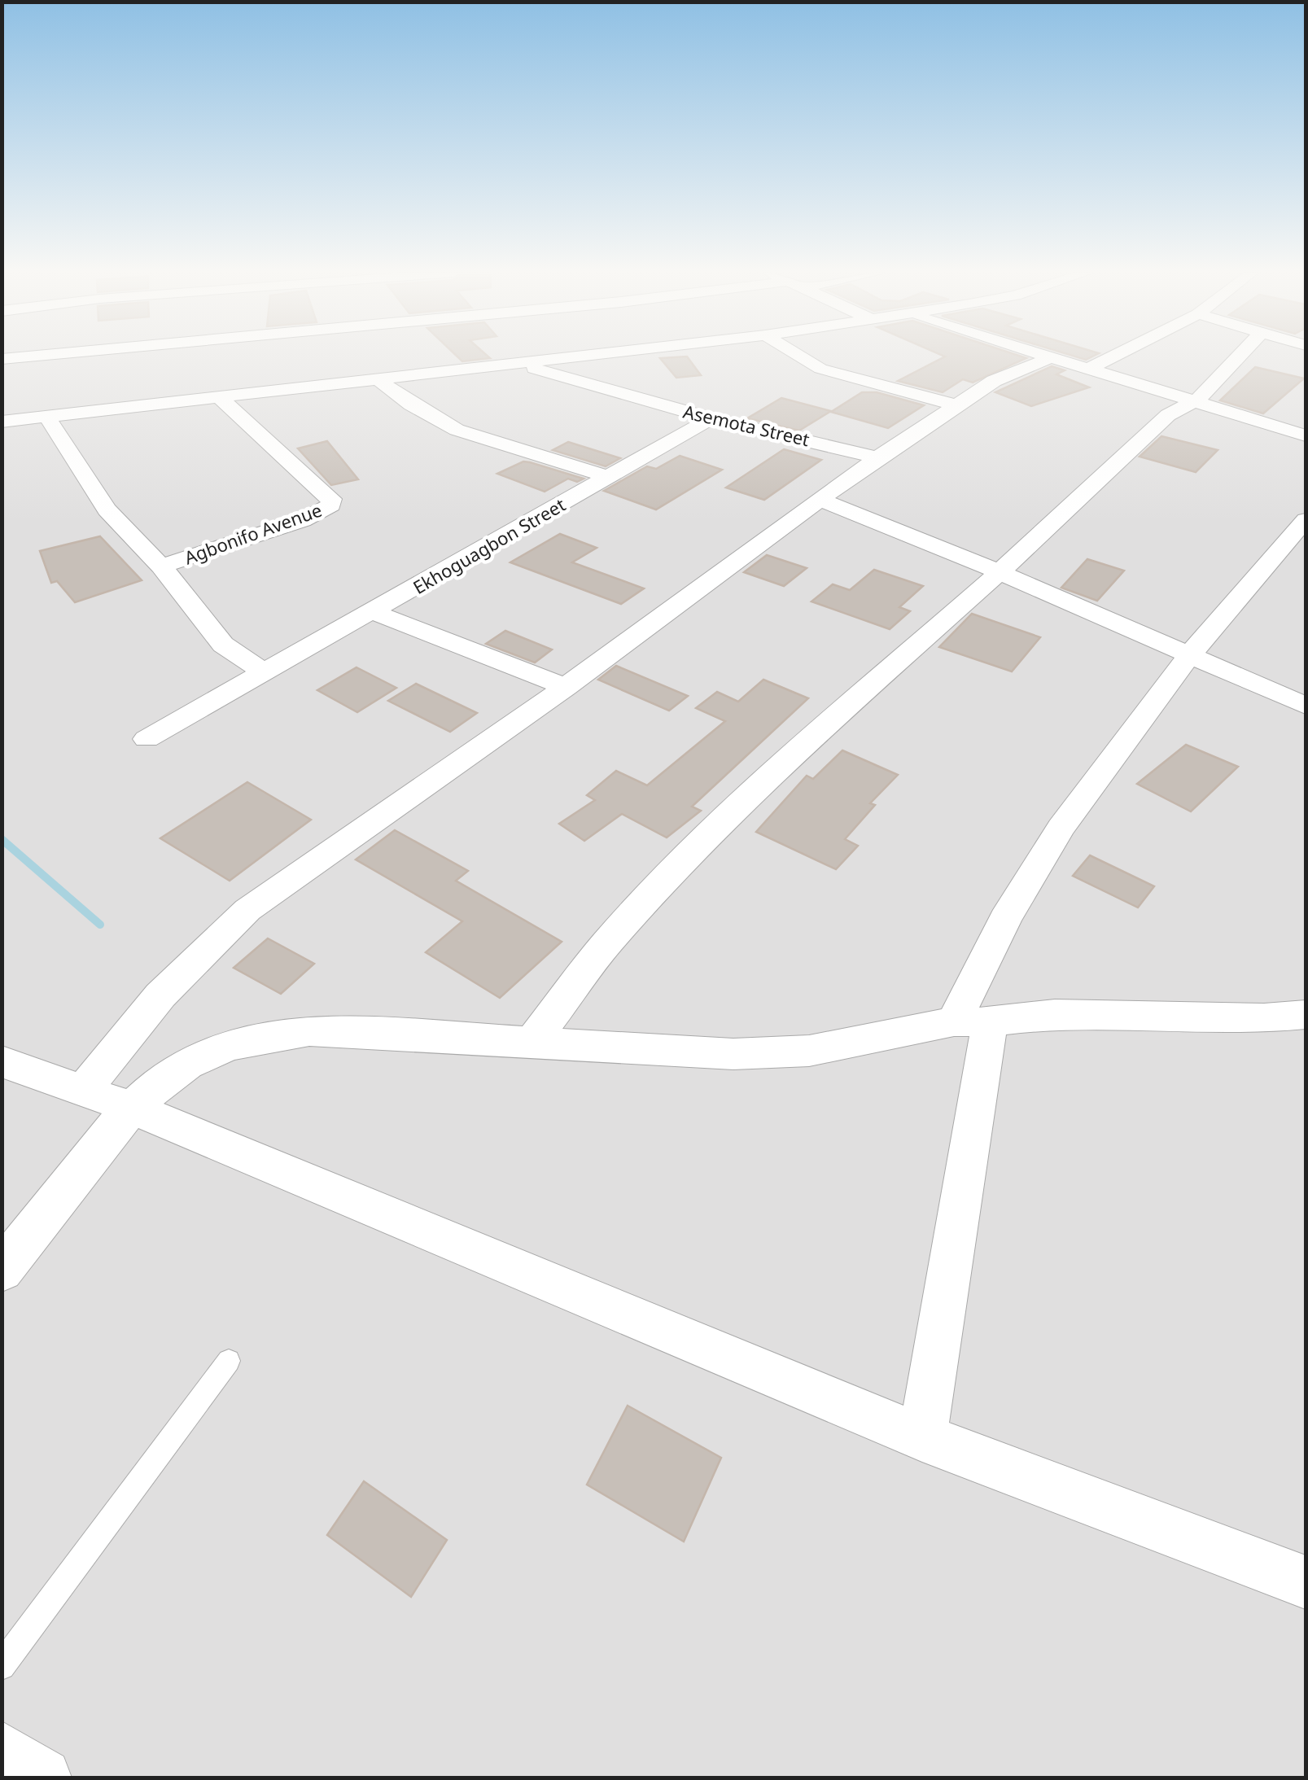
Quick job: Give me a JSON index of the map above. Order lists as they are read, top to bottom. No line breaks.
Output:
{"streets":{"street":["Asemota Street","Agbonifo Avenue","Ekhoguagbon Street"]},"crossings":[["Asemota Street","Ekhoguagbon Street"]]}
